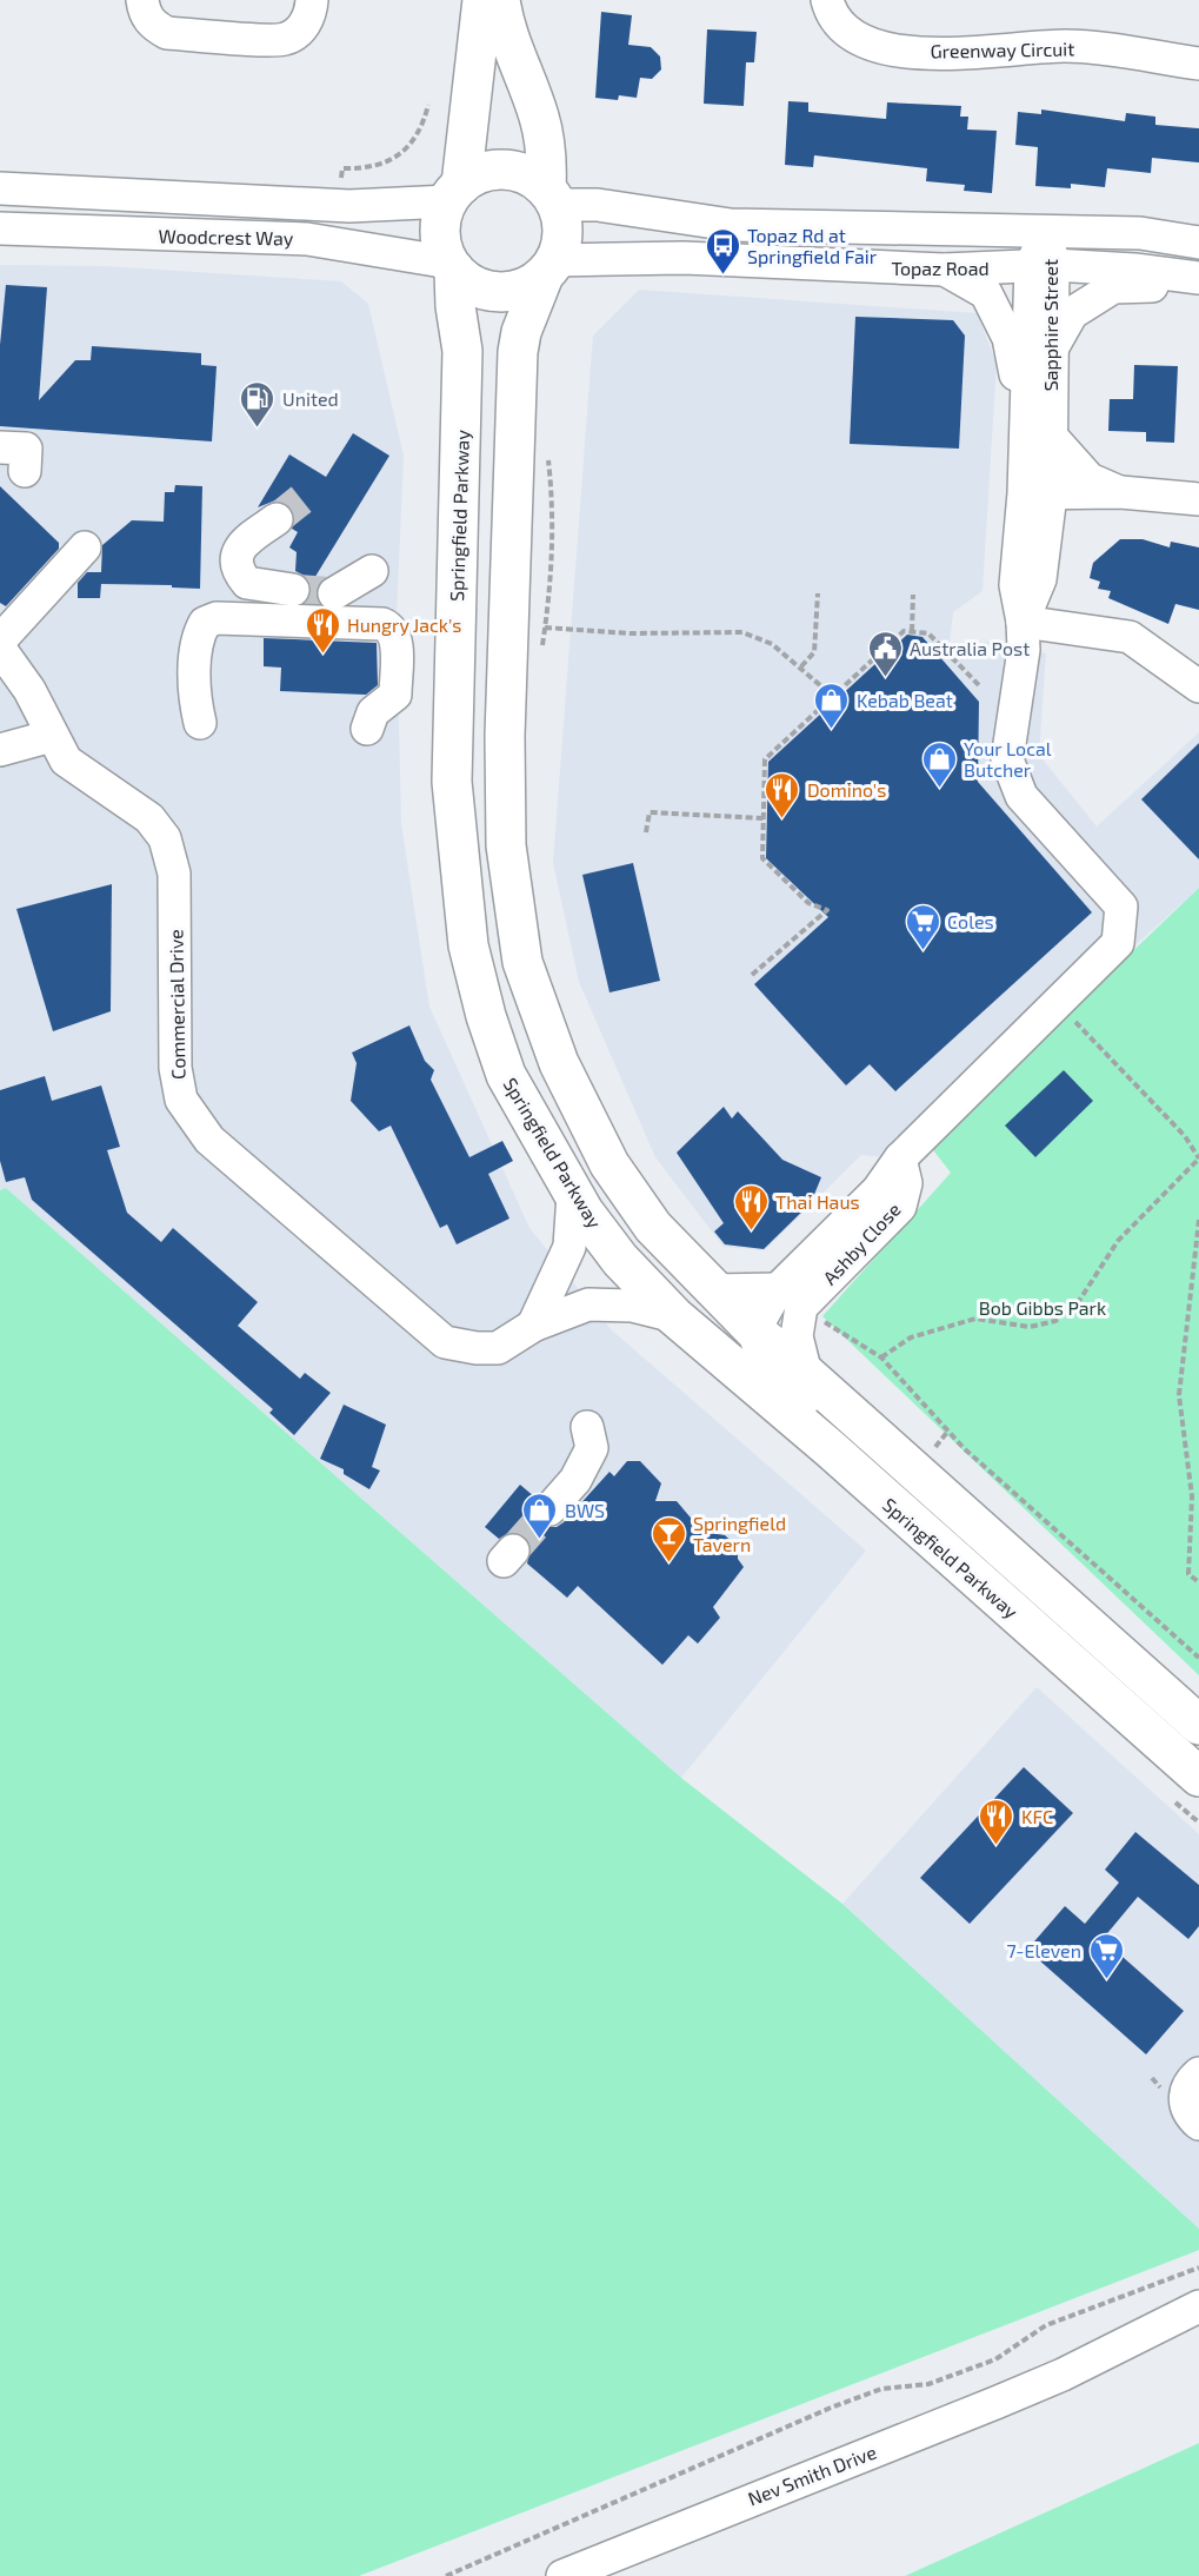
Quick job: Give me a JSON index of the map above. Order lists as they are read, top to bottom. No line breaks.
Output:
{"streets":{"main road":["Springfield Parkway"],"street":["Greenway Circuit","Woodcrest Way","Topaz Road","Sapphire Street","Commercial Drive","Ashby Close","Nev Smith Drive"]},"crossings":[["Woodcrest Way","Topaz Road"],["Woodcrest Way","Springfield Parkway"],["Topaz Road","Sapphire Street"],["Topaz Road","Springfield Parkway"],["Sapphire Street","Ashby Close"],["Springfield Parkway","Commercial Drive"],["Springfield Parkway","Ashby Close"]],"parks":["Bob Gibbs Park"],"places":{"bus stop":["Topaz Rd at Springfield Fair"],"fuel station":["United"],"restaurant":["Hungry Jack's","Domino's","Thai Haus","KFC"],"public building":["Australia Post"],"shop":["Kebab Beat","Your Local Butcher","BWS"],"supermarket":["Coles","7-Eleven"],"bar":["Springfield Tavern"]}}
